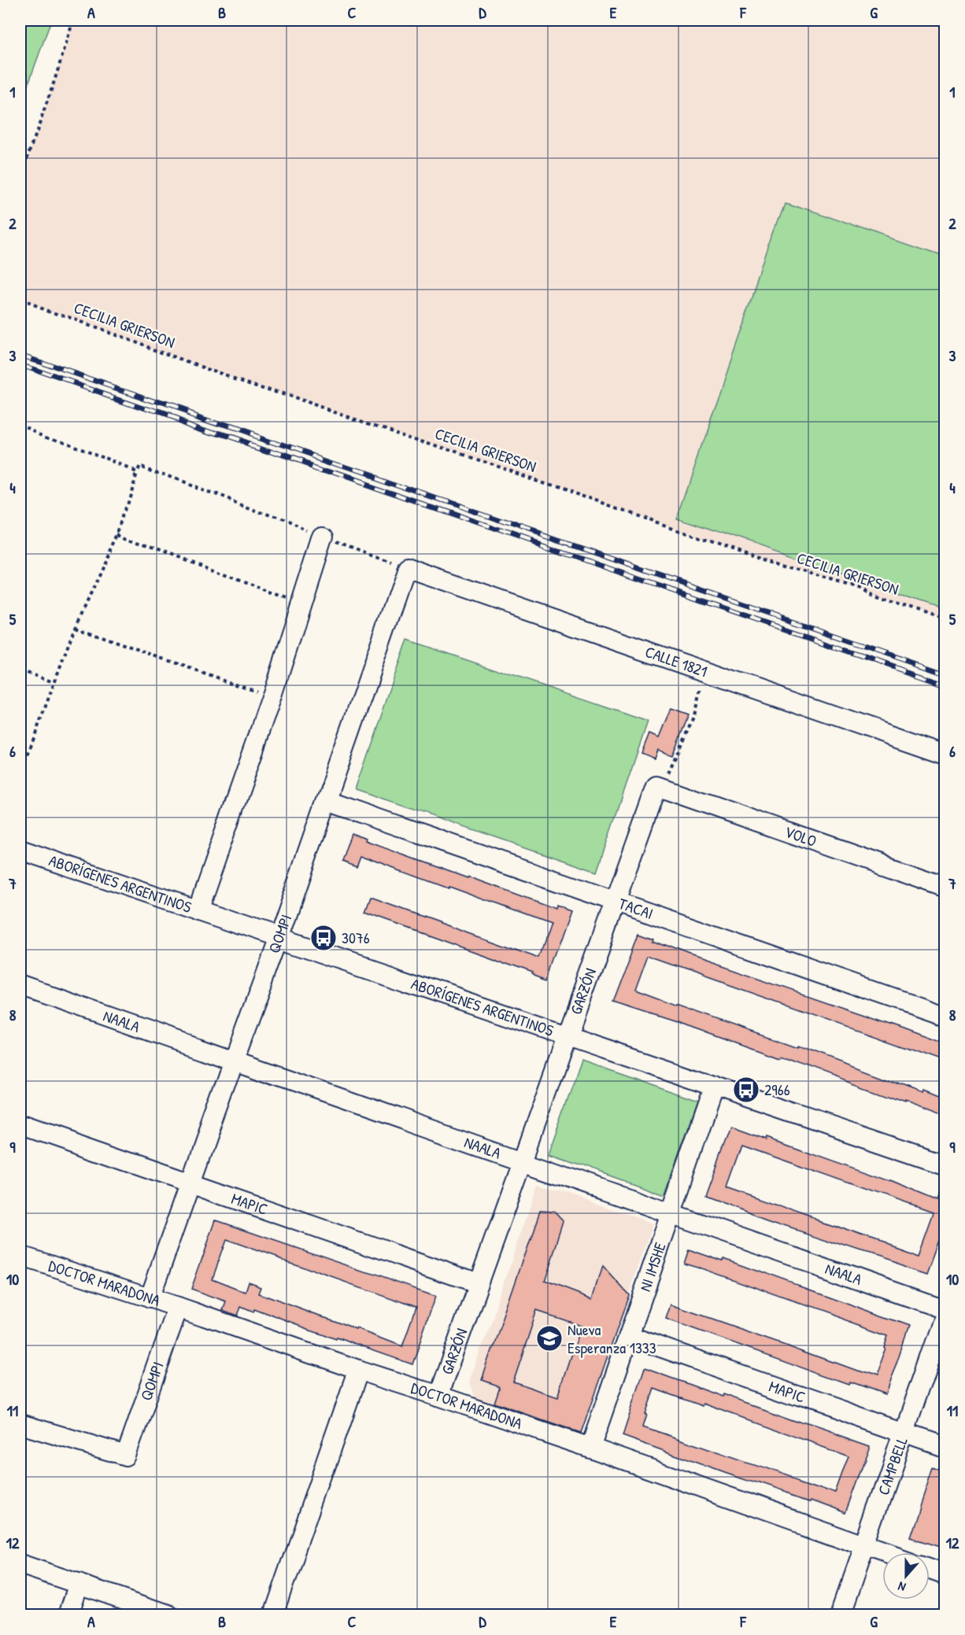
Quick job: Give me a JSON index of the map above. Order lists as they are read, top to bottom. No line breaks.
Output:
{"streets":{"street":["CALLE 1821","VOLO","ABORÍGENES ARGENTINOS","TACAI","QOMPI","GARZÓN","NAALA","MAPIC","NI IMSHE","DOCTOR MARADONA","CAMPBELL"],"path":["CECILIA GRIERSON"]},"crossings":[["CALLE 1821","QOMPI"],["VOLO","GARZÓN"],["ABORÍGENES ARGENTINOS","QOMPI"],["ABORÍGENES ARGENTINOS","GARZÓN"],["ABORÍGENES ARGENTINOS","NI IMSHE"],["TACAI","QOMPI"],["TACAI","GARZÓN"],["QOMPI","NAALA"],["QOMPI","MAPIC"],["QOMPI","DOCTOR MARADONA"],["GARZÓN","NAALA"],["GARZÓN","MAPIC"],["GARZÓN","DOCTOR MARADONA"],["NAALA","NI IMSHE"],["MAPIC","NI IMSHE"],["MAPIC","CAMPBELL"],["NI IMSHE","DOCTOR MARADONA"],["DOCTOR MARADONA","CAMPBELL"]],"places":{"bus stop":["3076","2966"],"school or university":["Nueva Esperanza 1333"]},"north":"bottom","grid":{"columns":["A","B","C","D","E","F","G"],"rows":["1","2","3","4","5","6","7","8","9","10","11","12"]}}
